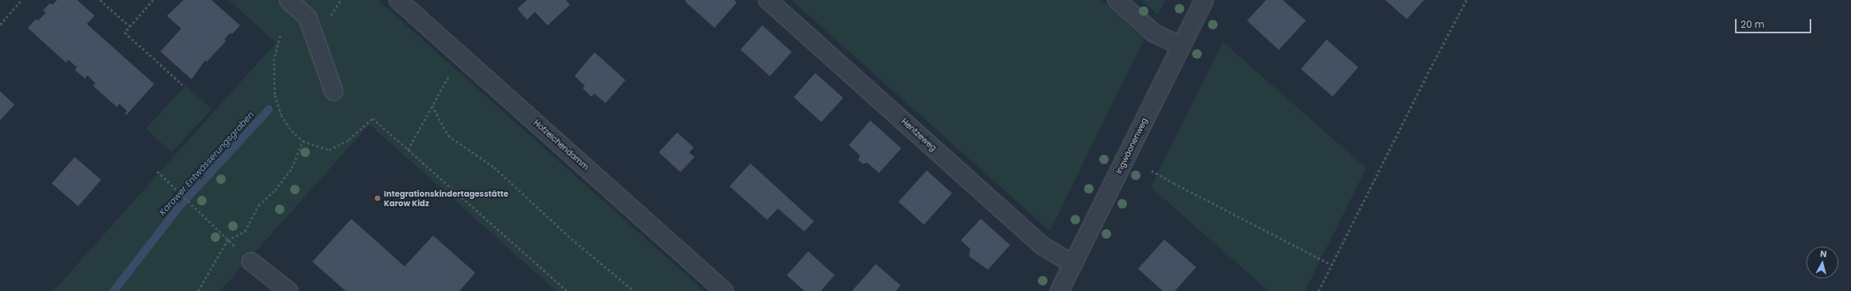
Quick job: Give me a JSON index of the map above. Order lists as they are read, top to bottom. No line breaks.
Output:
{"streets":{"street":["Hentzeweg","Hofzeichendamm","Ingwäonenweg"]},"crossings":[["Hentzeweg","Ingwäonenweg"]],"water":["Karower Entwässerungsgraben"],"places":["Integrationskindertagesstätte Karow Kidz"],"scale_bar":"20 m","north":"top"}
